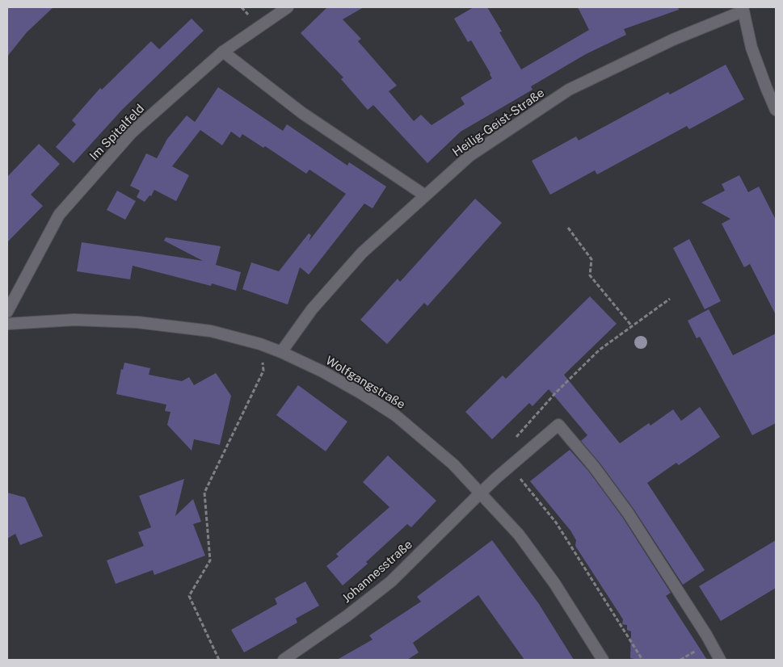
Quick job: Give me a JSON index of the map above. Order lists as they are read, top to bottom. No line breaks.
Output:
{"streets":{"street":["Heilig-Geist-Straße","Im Spitalfeld","Wolfgangstraße","Johannesstraße"]},"crossings":[["Heilig-Geist-Straße","Wolfgangstraße"],["Wolfgangstraße","Johannesstraße"]]}
